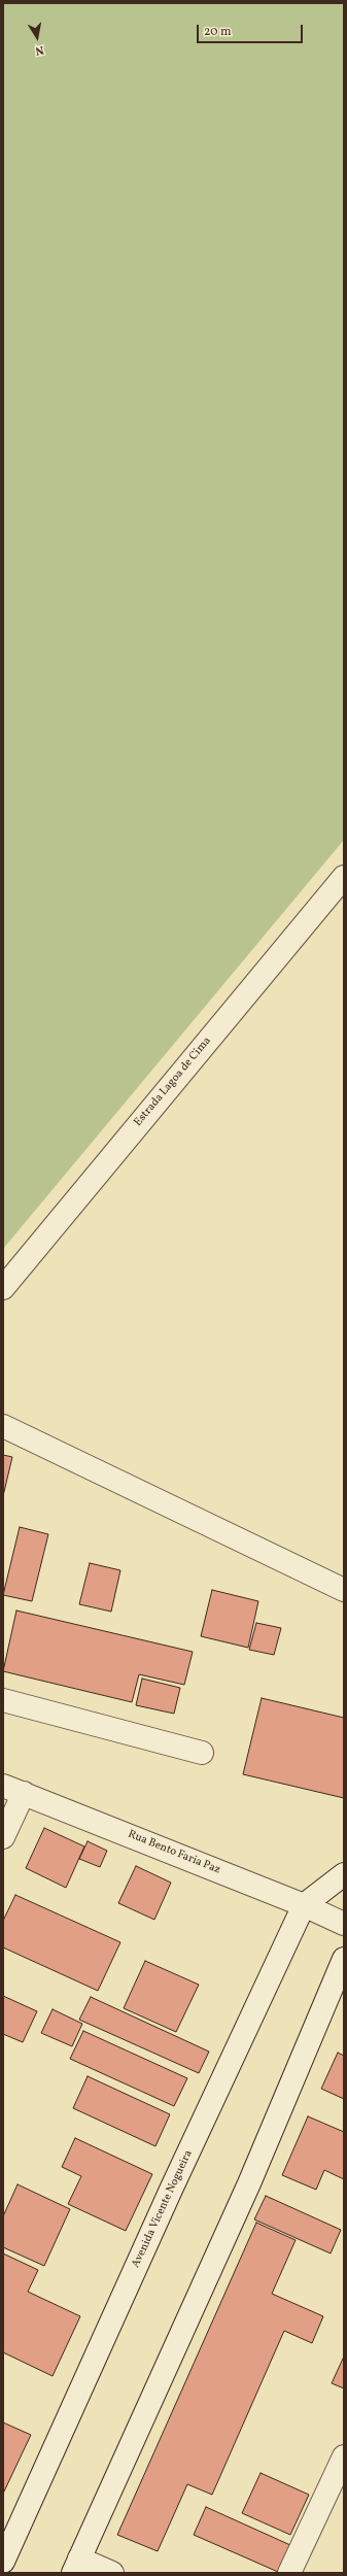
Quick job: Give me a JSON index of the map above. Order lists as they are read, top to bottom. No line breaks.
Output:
{"streets":{"street":["Estrada Lagoa de Cima","Rua Bento Faria Paz","Avenida Vicente Nogueira"]},"crossings":[["Rua Bento Faria Paz","Avenida Vicente Nogueira"]],"scale_bar":"20 m","north":"bottom"}
